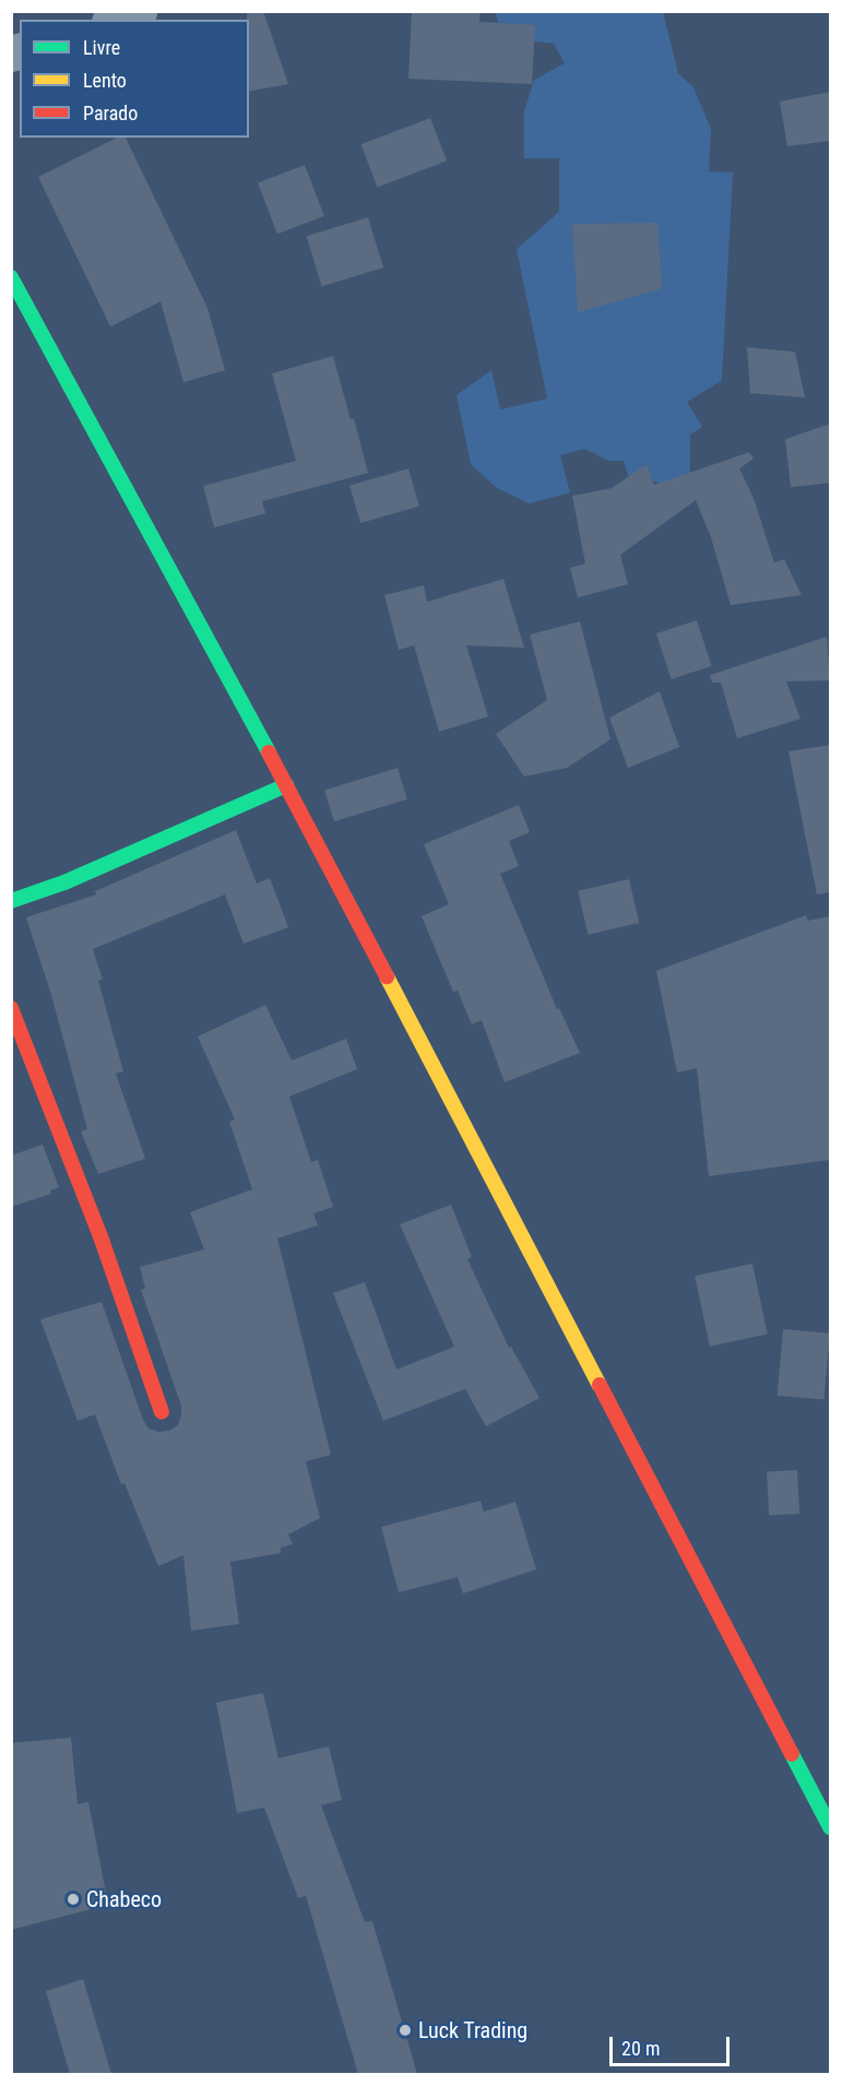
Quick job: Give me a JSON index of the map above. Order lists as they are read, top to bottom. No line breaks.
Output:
{"places":["Chabeco","Luck Trading"],"legend":["Livre","Lento","Parado"],"scale_bar":"20 m"}
